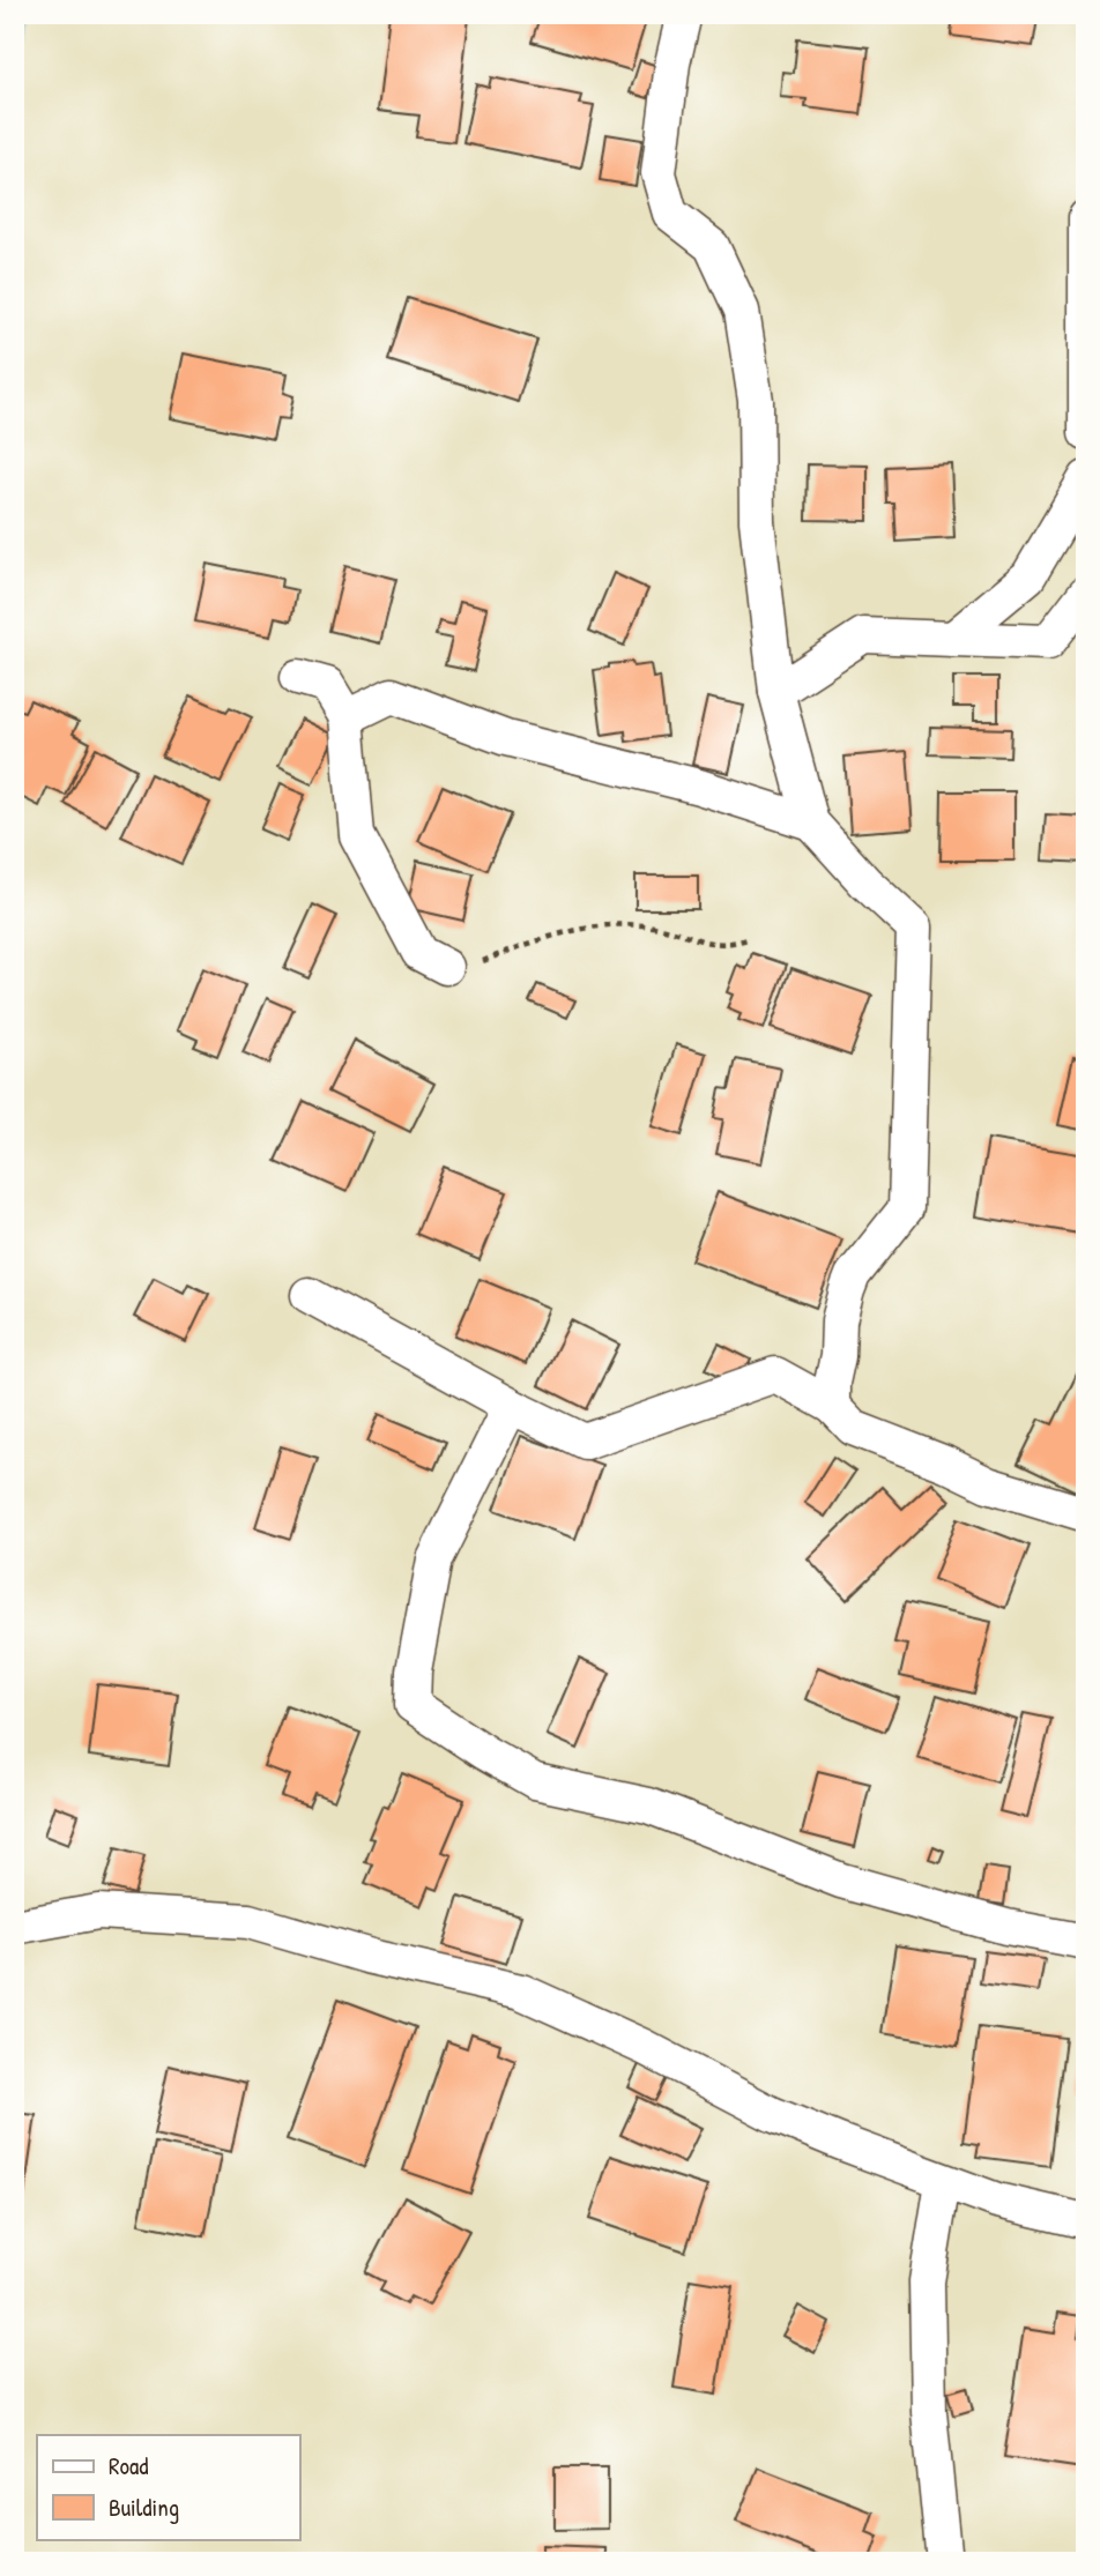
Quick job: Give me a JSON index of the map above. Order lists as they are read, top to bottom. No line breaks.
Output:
{"legend":["Road","Building"]}
